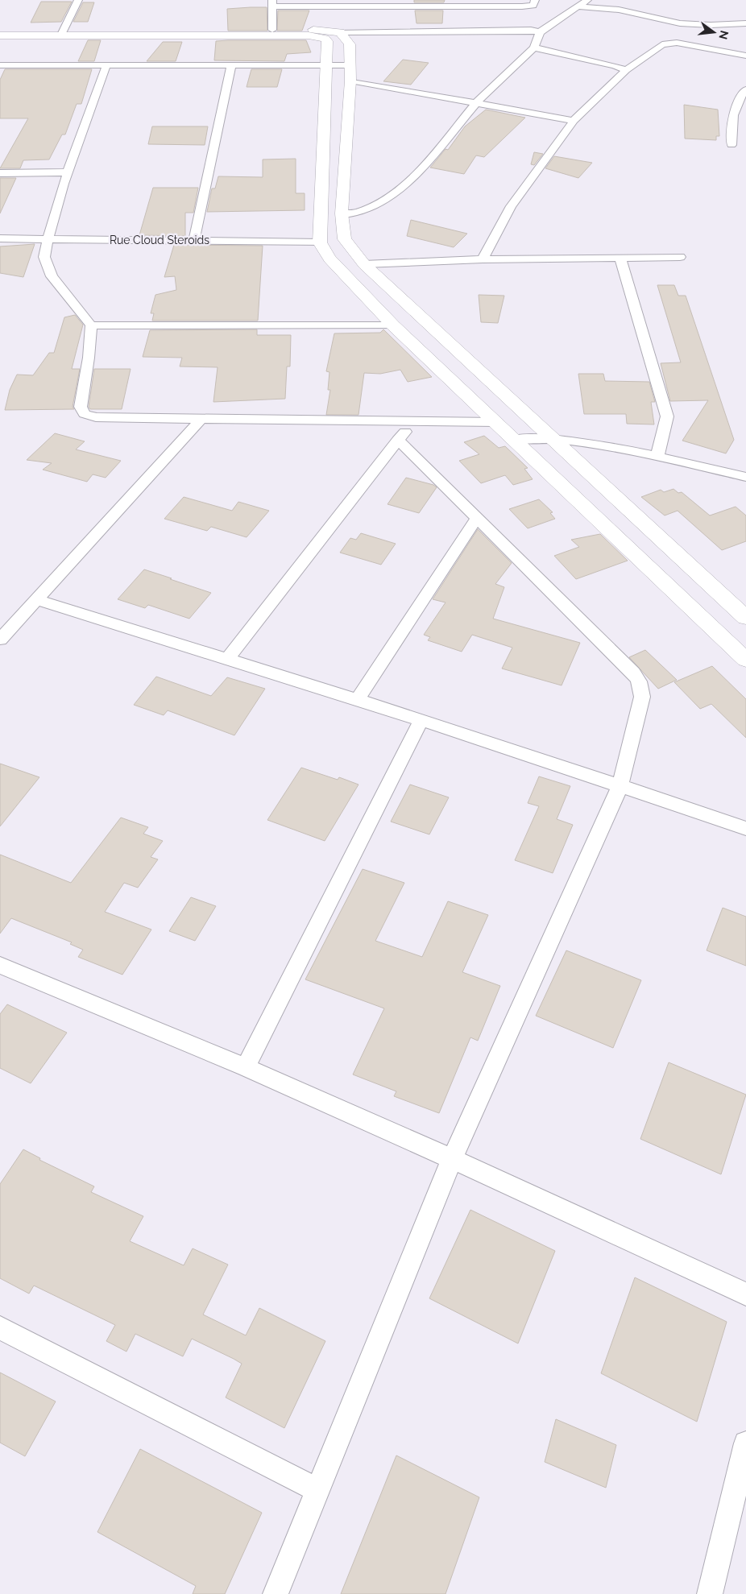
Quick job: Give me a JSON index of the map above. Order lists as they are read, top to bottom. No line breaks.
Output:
{"streets":{"street":["Rue Cloud Steroids"]},"north":"right"}
